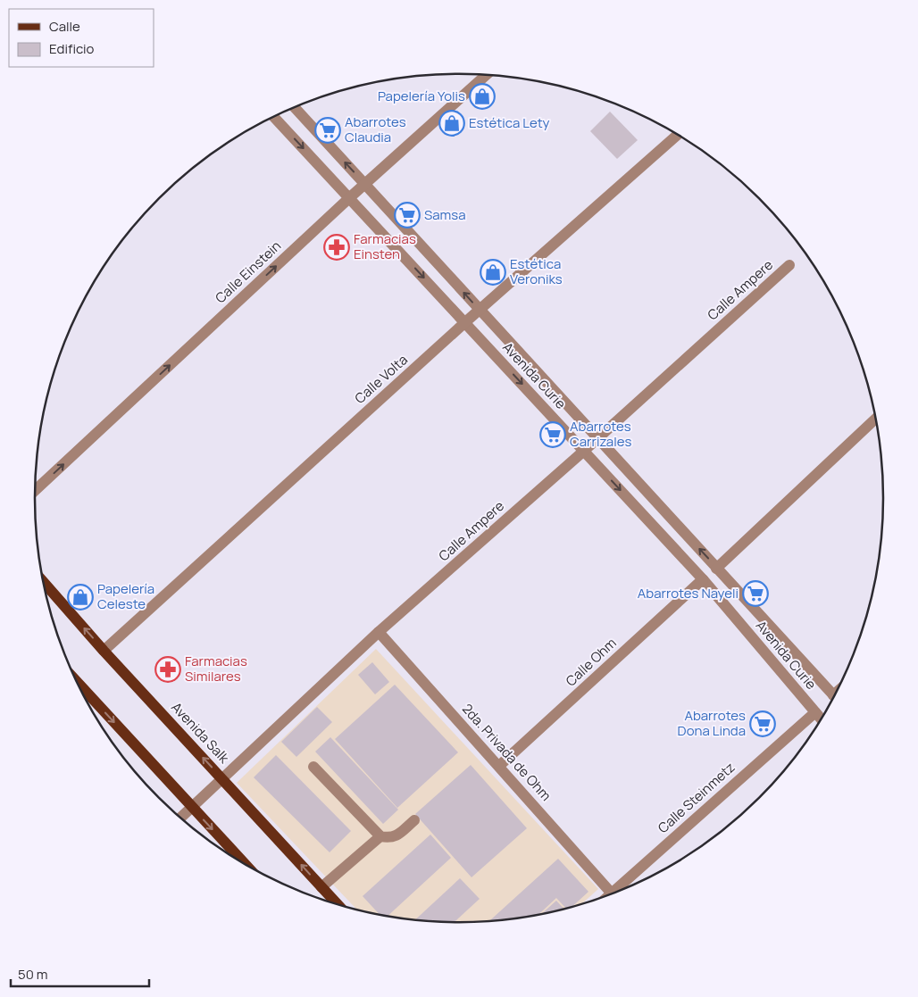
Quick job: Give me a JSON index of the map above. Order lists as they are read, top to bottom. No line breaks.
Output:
{"streets":{"main road":["Avenida Salk"],"street":["Calle Einstein","Calle Ampere","Avenida Curie","Calle Volta","Calle Ohm","2da. Privada de Ohm","Calle Steinmetz"]},"crossings":[["Calle Einstein","Avenida Curie"],["Calle Ampere","Avenida Curie"],["Calle Ampere","Avenida Salk"],["Calle Ampere","2da. Privada de Ohm"],["Avenida Curie","Calle Volta"],["Avenida Curie","Calle Ohm"],["Avenida Curie","Calle Steinmetz"],["Calle Volta","Avenida Salk"],["Calle Ohm","2da. Privada de Ohm"],["2da. Privada de Ohm","Calle Steinmetz"]],"one_way":["Calle Einstein"],"places":{"shop":["Papelería Yolis","Estética Lety","Estética Veroniks","Papelería Celeste"],"supermarket":["Abarrotes Claudia","Samsa","Abarrotes Carrizales","Abarrotes Nayeli","Abarrotes Dona Linda"],"pharmacy":["Farmacias Einsten","Farmacias Similares"]},"legend":["Calle","Edificio"],"scale_bar":"50 m"}
